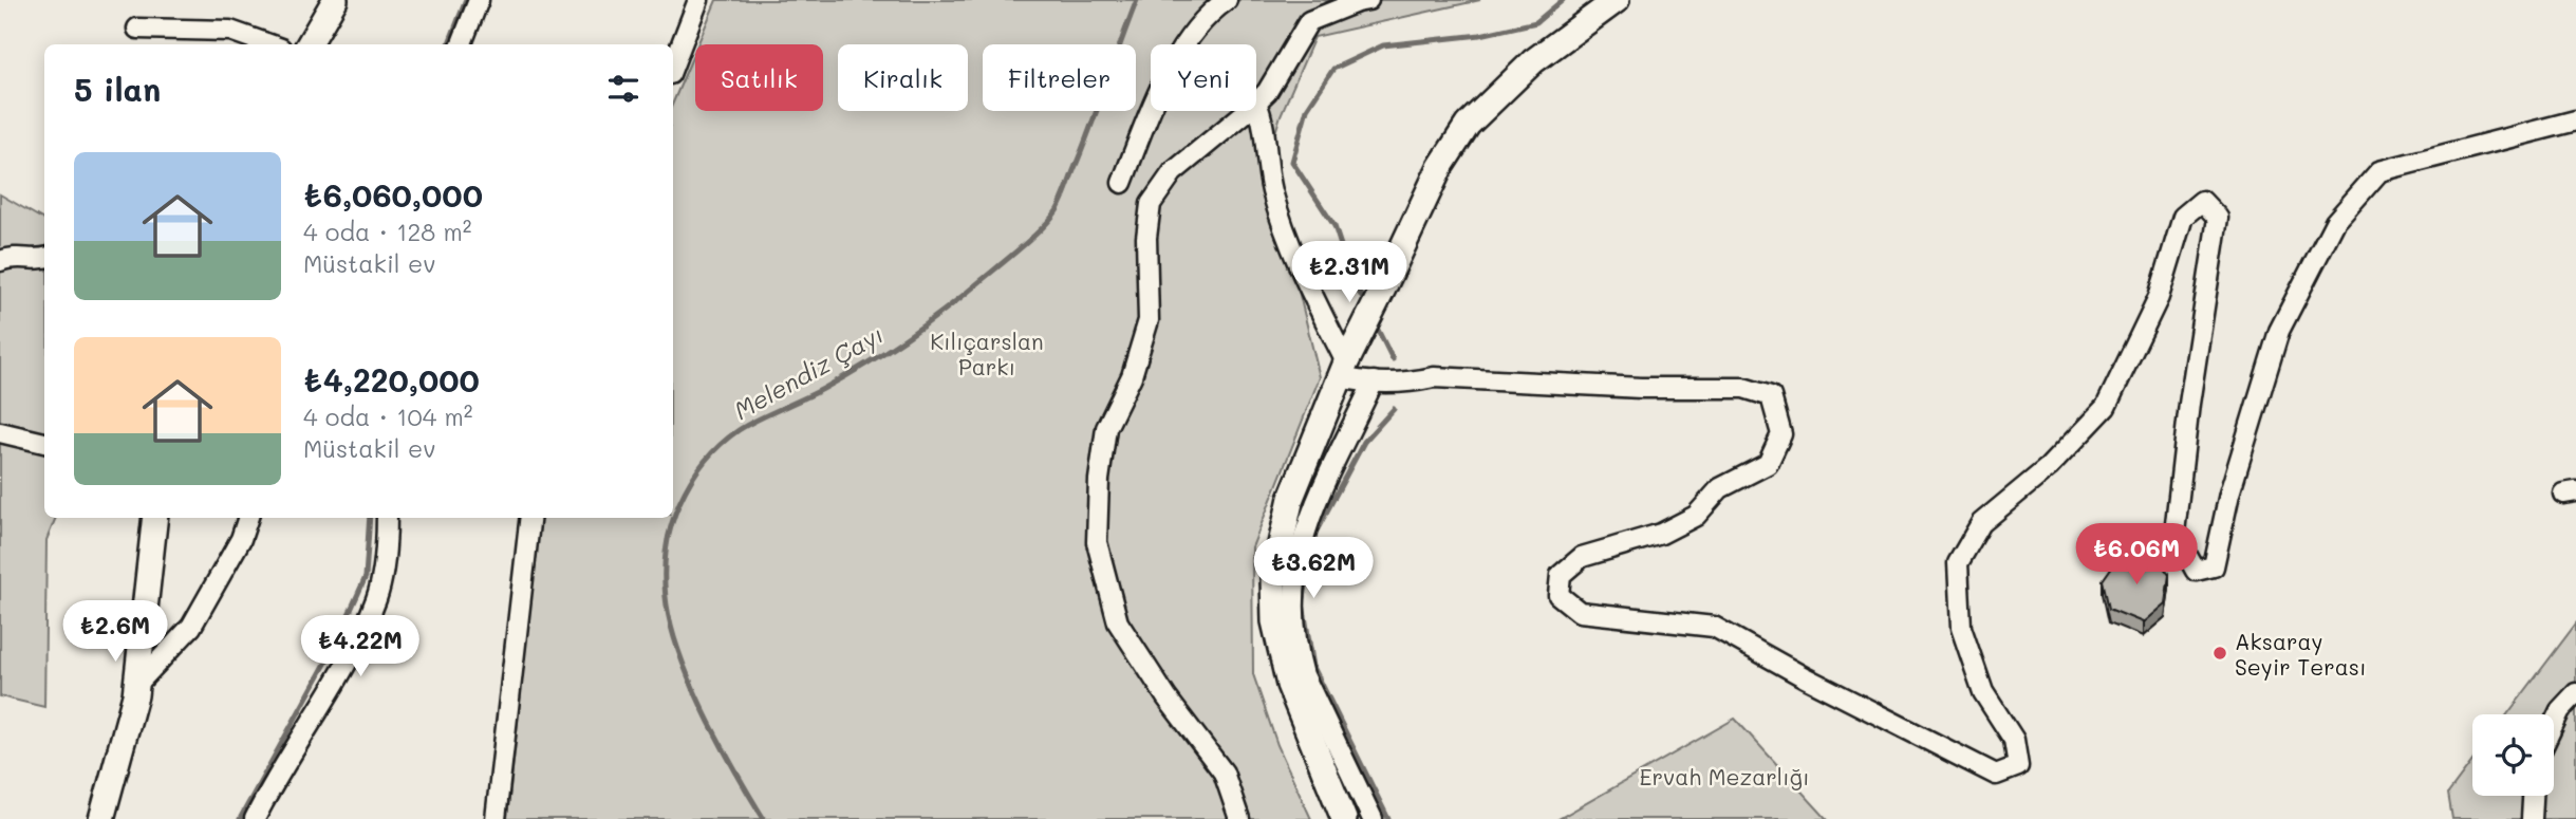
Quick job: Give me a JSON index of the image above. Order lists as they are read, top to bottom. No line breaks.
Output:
{"water":["Melendiz Çayı"],"parks":["Kılıçarslan Parkı","Ervah Mezarlığı"],"places":["Aksaray Seyir Terası"],"page":{"chip":["Satılık","Kiralık","Filtreler","Yeni"],"heading":"5 ilan","list":[{"name":"₺6,060,000","note":"4 oda · 128 m² · Müstakil ev"},{"name":"₺4,220,000","note":"4 oda · 104 m² · Müstakil ev"}],"price":["₺2.31M","₺6.06M","₺3.62M","₺2.6M","₺4.22M"]}}
